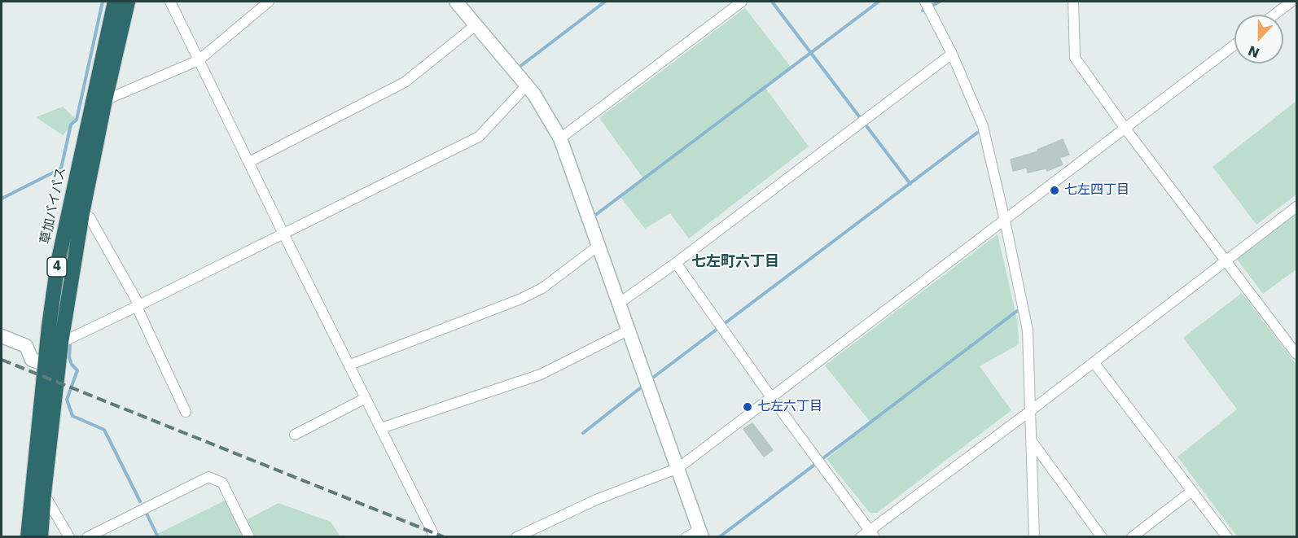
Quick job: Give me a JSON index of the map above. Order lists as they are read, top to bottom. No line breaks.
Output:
{"streets":{"highway":["草加バイパス","4"]},"districts":["七左町六丁目"],"places":["七左四丁目","七左六丁目"],"north":"bottom"}
